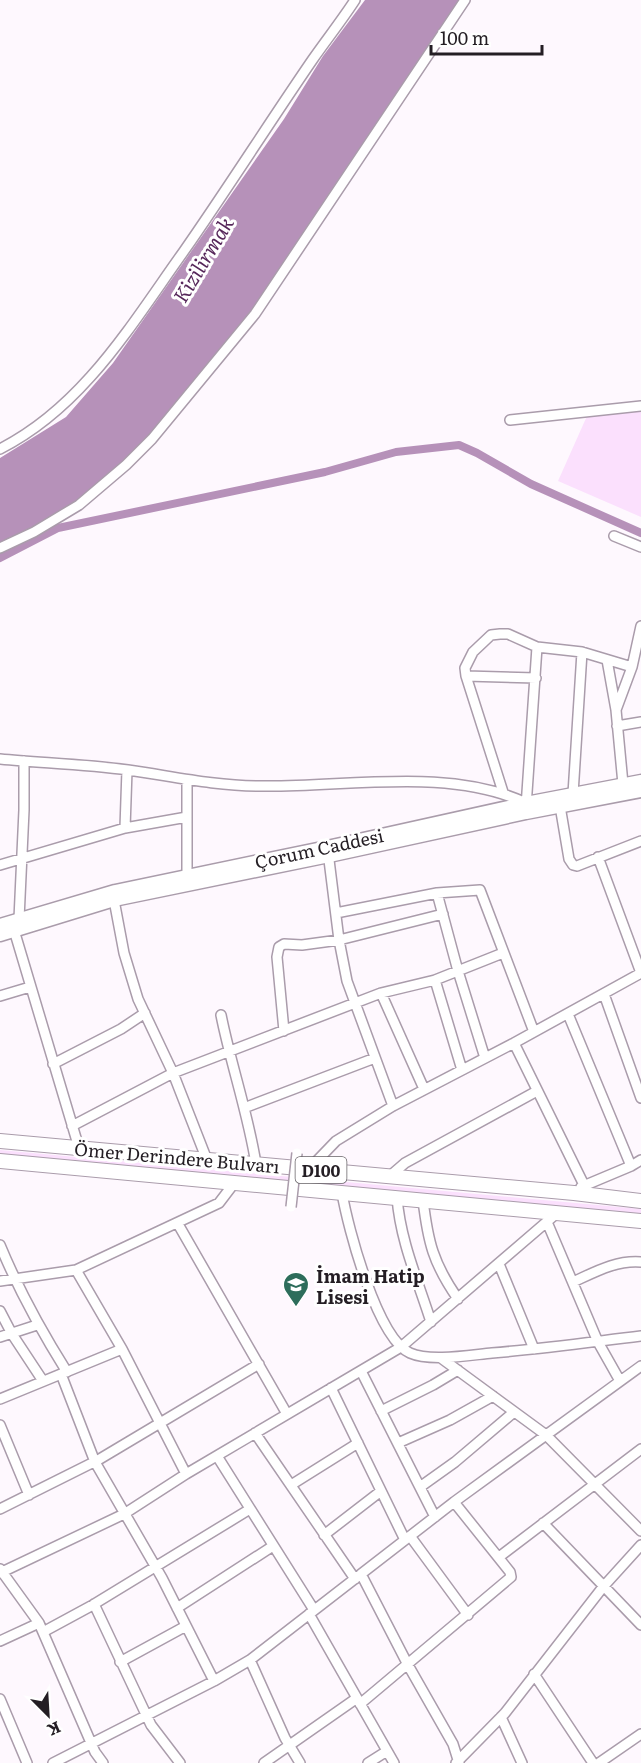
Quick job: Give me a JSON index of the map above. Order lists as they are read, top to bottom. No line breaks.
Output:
{"streets":{"highway":["Ömer Derindere Bulvarı","D100"],"main road":["Çorum Caddesi"]},"water":["Kizilirmak"],"places":{"school or university":["İmam Hatip Lisesi"]},"scale_bar":"100 m","north":"bottom right"}
